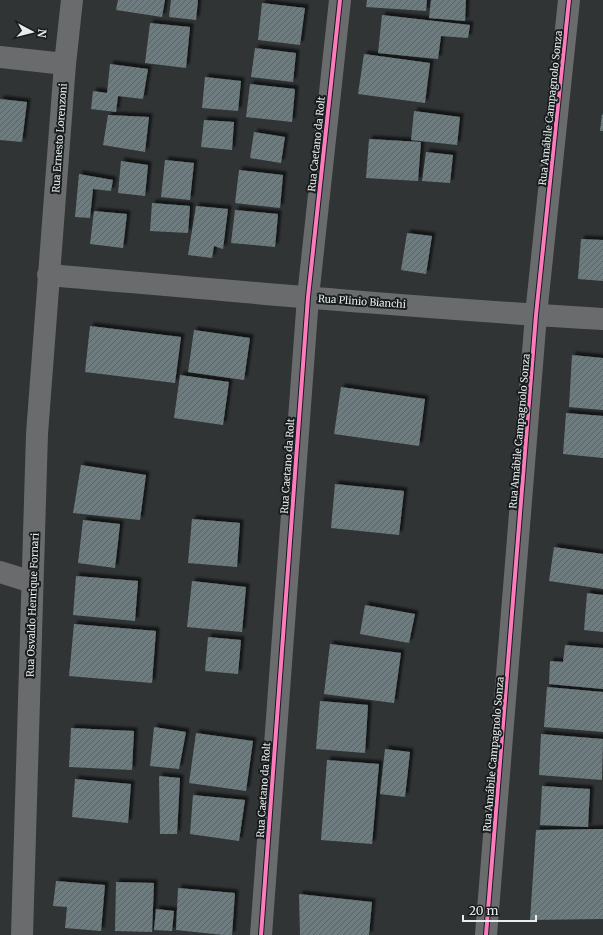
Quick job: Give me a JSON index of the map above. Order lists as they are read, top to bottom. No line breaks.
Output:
{"streets":{"street":["Rua Amábile Campagnolo Sonza","Rua Ernesto Lorenzoni","Rua Caetano da Rolt","Rua Plinio Bianchi","Rua Osvaldo Henrique Fornari"]},"crossings":[["Rua Amábile Campagnolo Sonza","Rua Plinio Bianchi"],["Rua Ernesto Lorenzoni","Rua Plinio Bianchi"],["Rua Ernesto Lorenzoni","Rua Osvaldo Henrique Fornari"],["Rua Caetano da Rolt","Rua Plinio Bianchi"],["Rua Plinio Bianchi","Rua Osvaldo Henrique Fornari"]],"scale_bar":"20 m","north":"right"}
